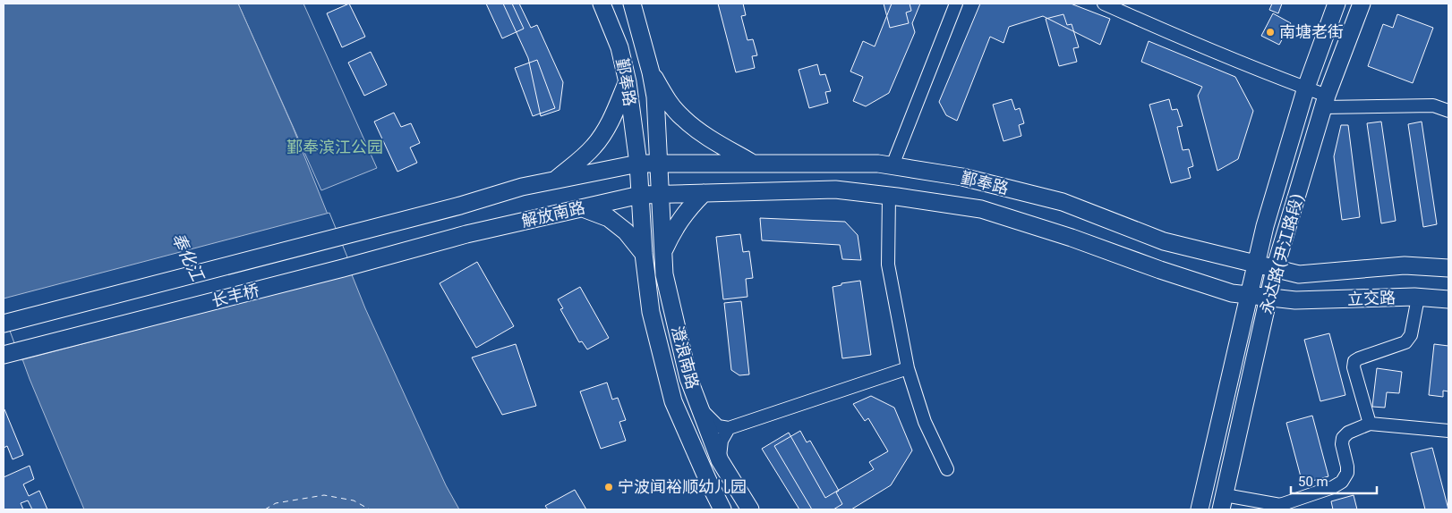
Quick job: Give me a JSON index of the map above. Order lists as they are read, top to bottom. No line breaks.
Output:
{"streets":{"main road":["鄞奉路","解放南路","永达路(尹江路段)","长丰桥","立交路","澄浪南路"]},"crossings":[["鄞奉路","解放南路"],["鄞奉路","永达路(尹江路段)"],["鄞奉路","长丰桥"],["鄞奉路","立交路"],["鄞奉路","澄浪南路"],["解放南路","长丰桥"],["解放南路","澄浪南路"]],"water":["奉化江"],"parks":["鄞奉滨江公园"],"places":["南塘老街","宁波闻裕顺幼儿园"],"scale_bar":"50 m"}
